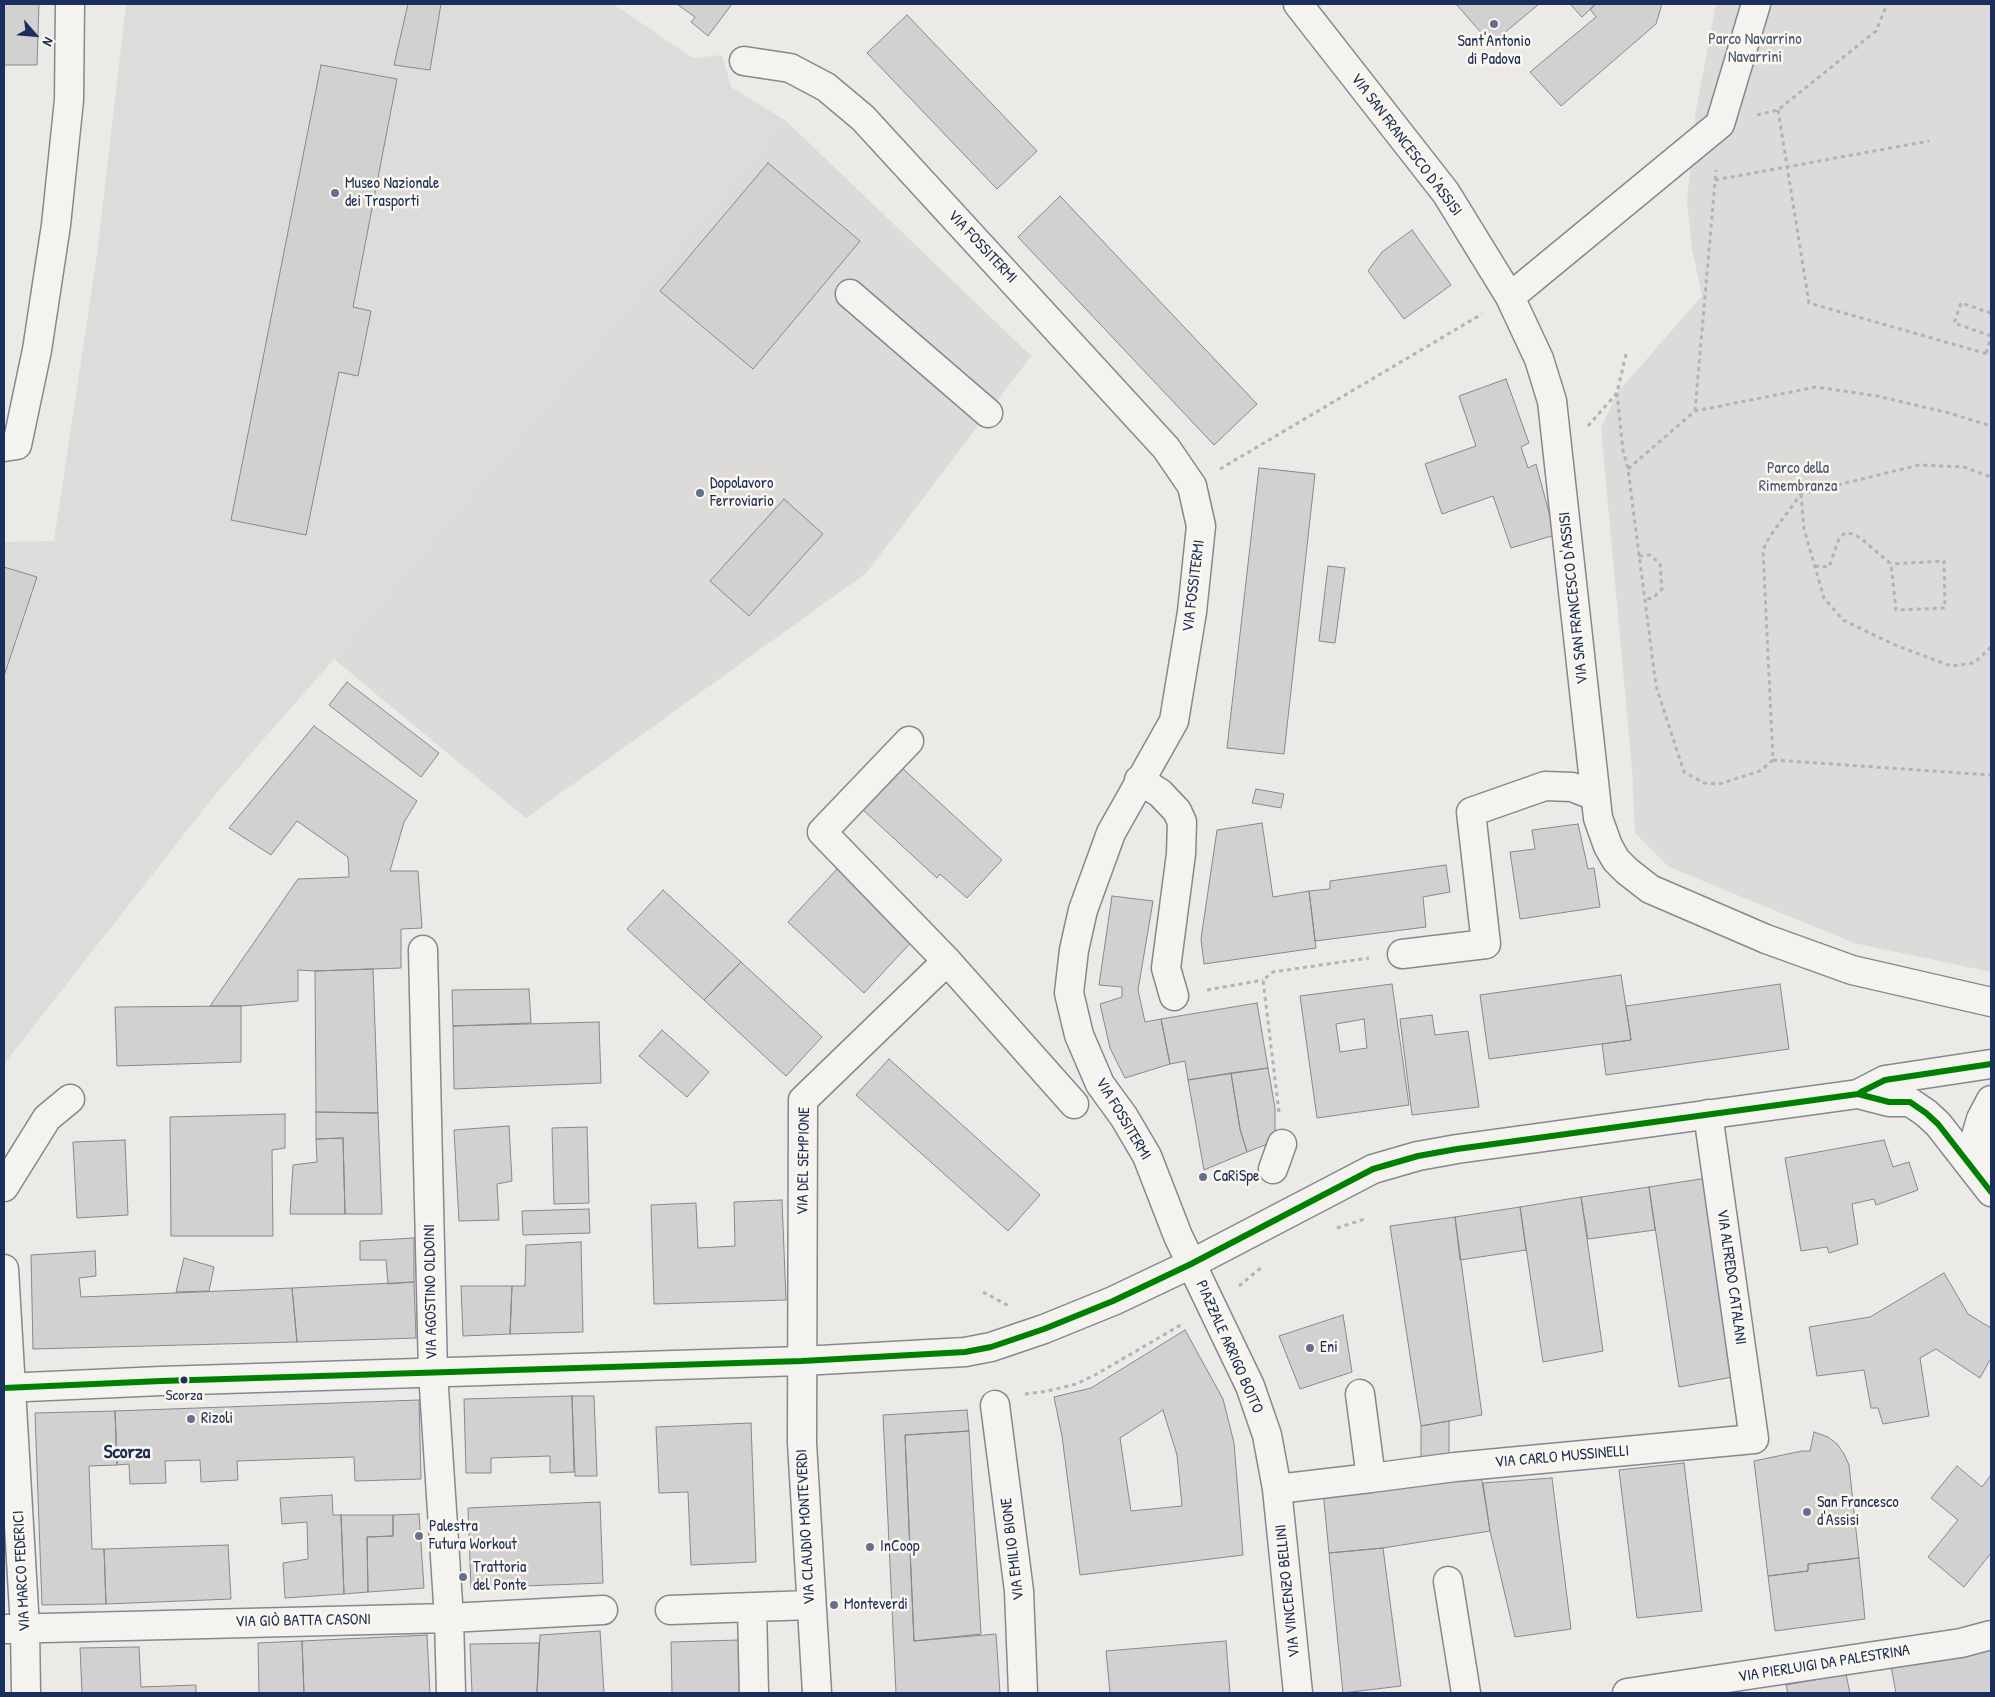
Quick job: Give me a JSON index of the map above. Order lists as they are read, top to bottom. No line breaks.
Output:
{"streets":{"street":["VIA SAN FRANCESCO D'ASSISI","VIA FOSSITERMI","VIA DEL SEMPIONE","VIA ALFREDO CATALANI","VIA AGOSTINO OLDOINI","PIAZZALE ARRIGO BOITO","VIA CARLO MUSSINELLI","VIA CLAUDIO MONTEVERDI","VIA EMILIO BIONE","VIA MARCO FEDERICI","VIA VINCENZO BELLINI","VIA GIÒ BATTA CASONI","VIA PIERLUIGI DA PALESTRINA"]},"crossings":[["VIA FOSSITERMI","PIAZZALE ARRIGO BOITO"],["VIA DEL SEMPIONE","VIA CLAUDIO MONTEVERDI"],["VIA ALFREDO CATALANI","VIA CARLO MUSSINELLI"],["VIA AGOSTINO OLDOINI","VIA GIÒ BATTA CASONI"],["PIAZZALE ARRIGO BOITO","VIA VINCENZO BELLINI"],["VIA MARCO FEDERICI","VIA GIÒ BATTA CASONI"]],"districts":["Scorza"],"parks":["Parco Navarrino Navarrini","Parco della Rimembranza"],"places":["Sant'Antonio di Padova","Museo Nazionale dei Trasporti","Dopolavoro Ferroviario","CaRiSpe","Eni","Scorza","Rizoli","San Francesco d'Assisi","Palestra Futura Workout","InCoop","Trattoria del Ponte","Monteverdi"],"north":"bottom right"}
